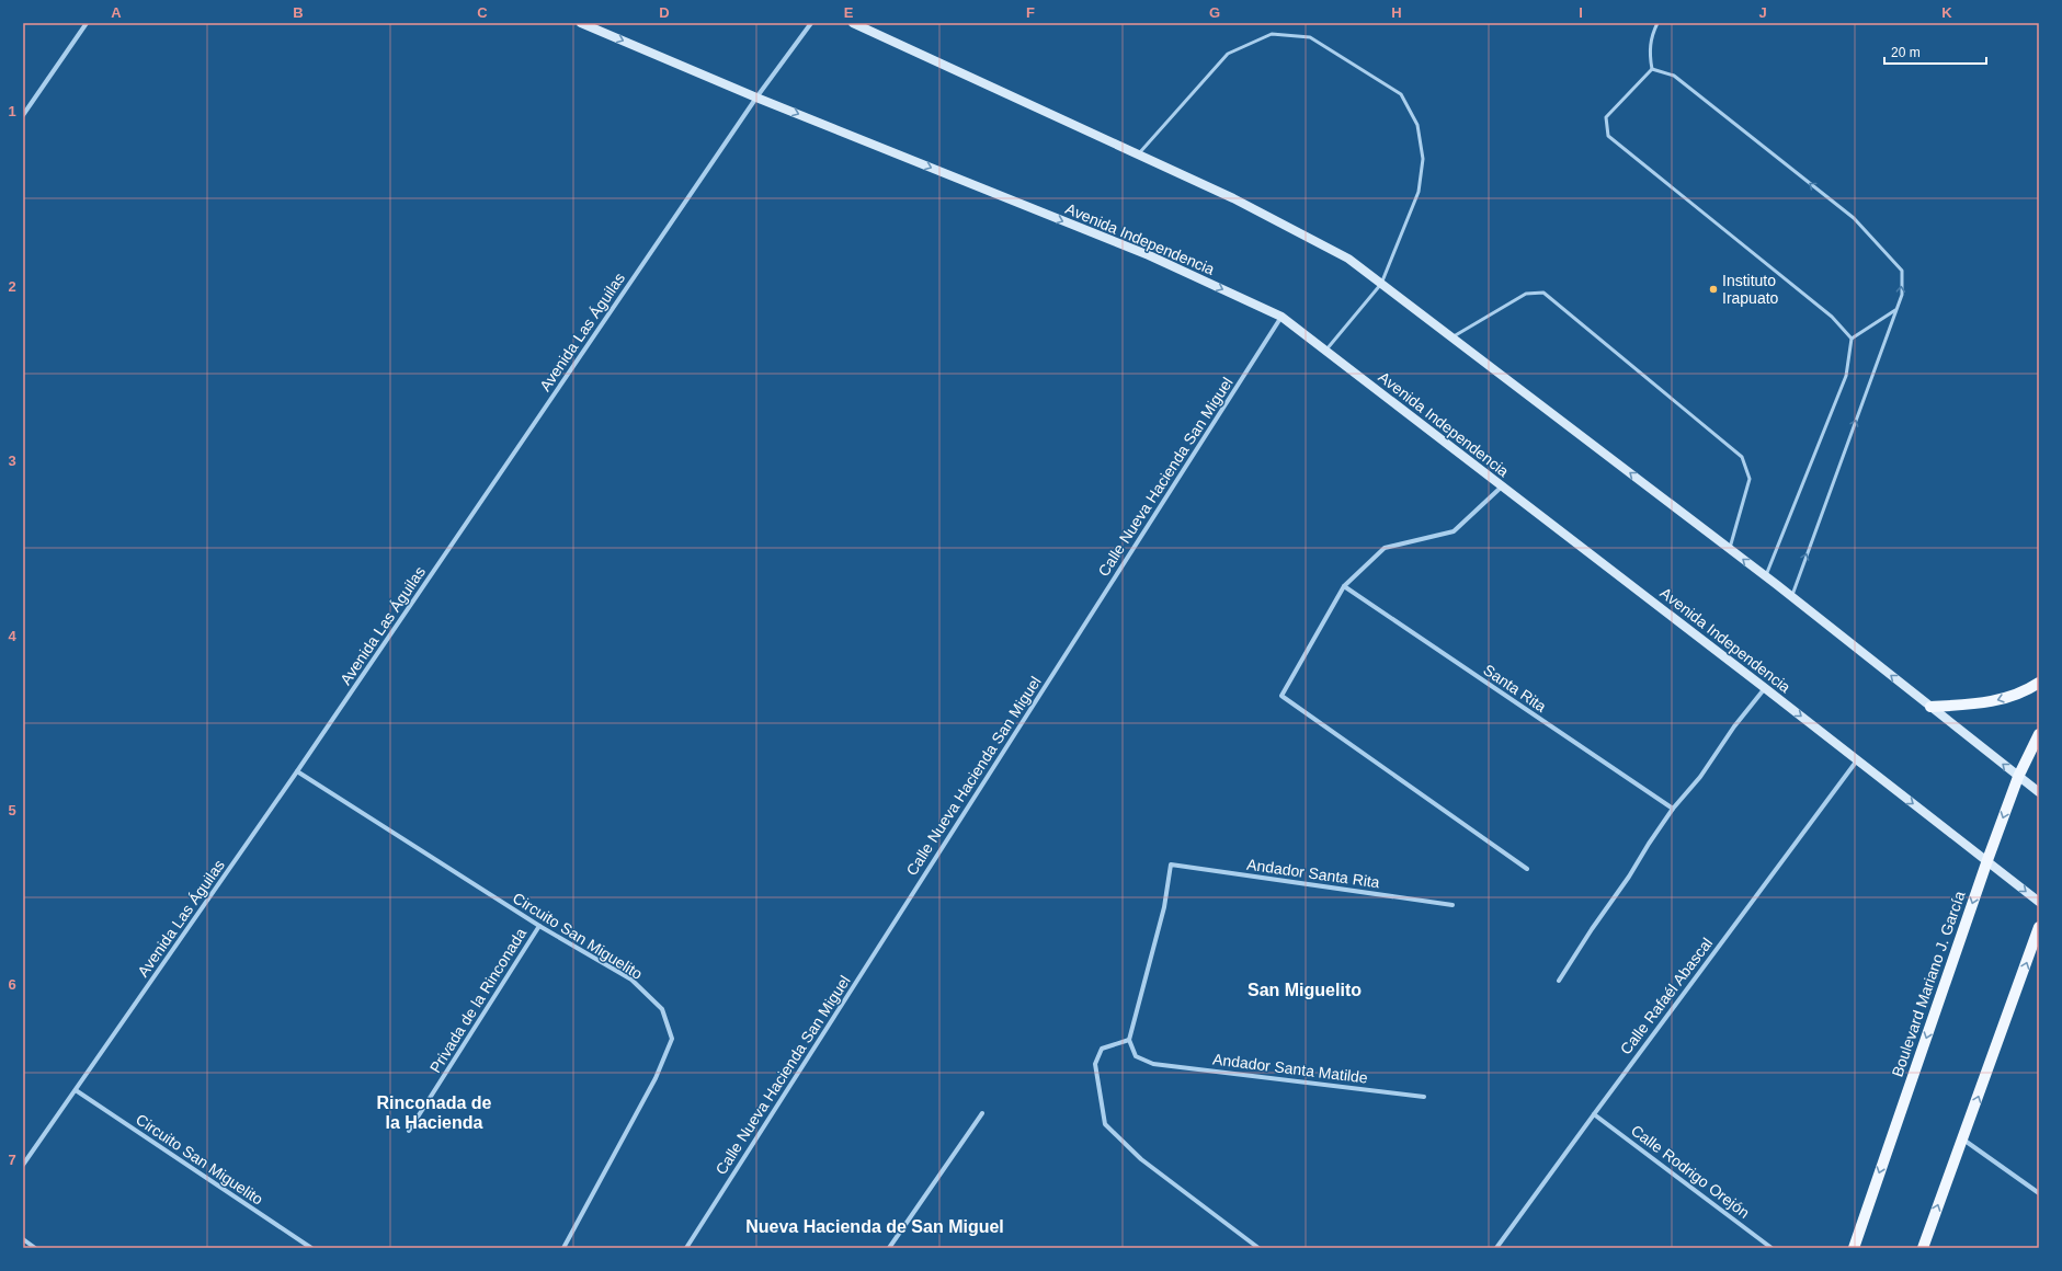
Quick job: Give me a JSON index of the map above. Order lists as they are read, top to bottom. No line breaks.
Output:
{"streets":{"main road":["Boulevard Mariano J. García"],"street":["Avenida Independencia","Avenida Las Águilas","Calle Nueva Hacienda San Miguel","Santa Rita","Andador Santa Rita","Circuito San Miguelito","Calle Rafaél Abascal","Privada de la Rinconada","Andador Santa Matilde","Calle Rodrigo Orejón"]},"crossings":[["Avenida Independencia","Avenida Las Águilas"],["Avenida Independencia","Calle Nueva Hacienda San Miguel"],["Avenida Independencia","Boulevard Mariano J. García"],["Avenida Independencia","Calle Rafaél Abascal"],["Avenida Las Águilas","Circuito San Miguelito"],["Andador Santa Rita","Andador Santa Matilde"],["Circuito San Miguelito","Privada de la Rinconada"],["Calle Rafaél Abascal","Calle Rodrigo Orejón"]],"one_way":["Avenida Independencia"],"districts":["San Miguelito","Rinconada de la Hacienda","Nueva Hacienda de San Miguel"],"places":["Instituto Irapuato"],"scale_bar":"20 m","grid":{"columns":["A","B","C","D","E","F","G","H","I","J","K"],"rows":["1","2","3","4","5","6","7"]}}
